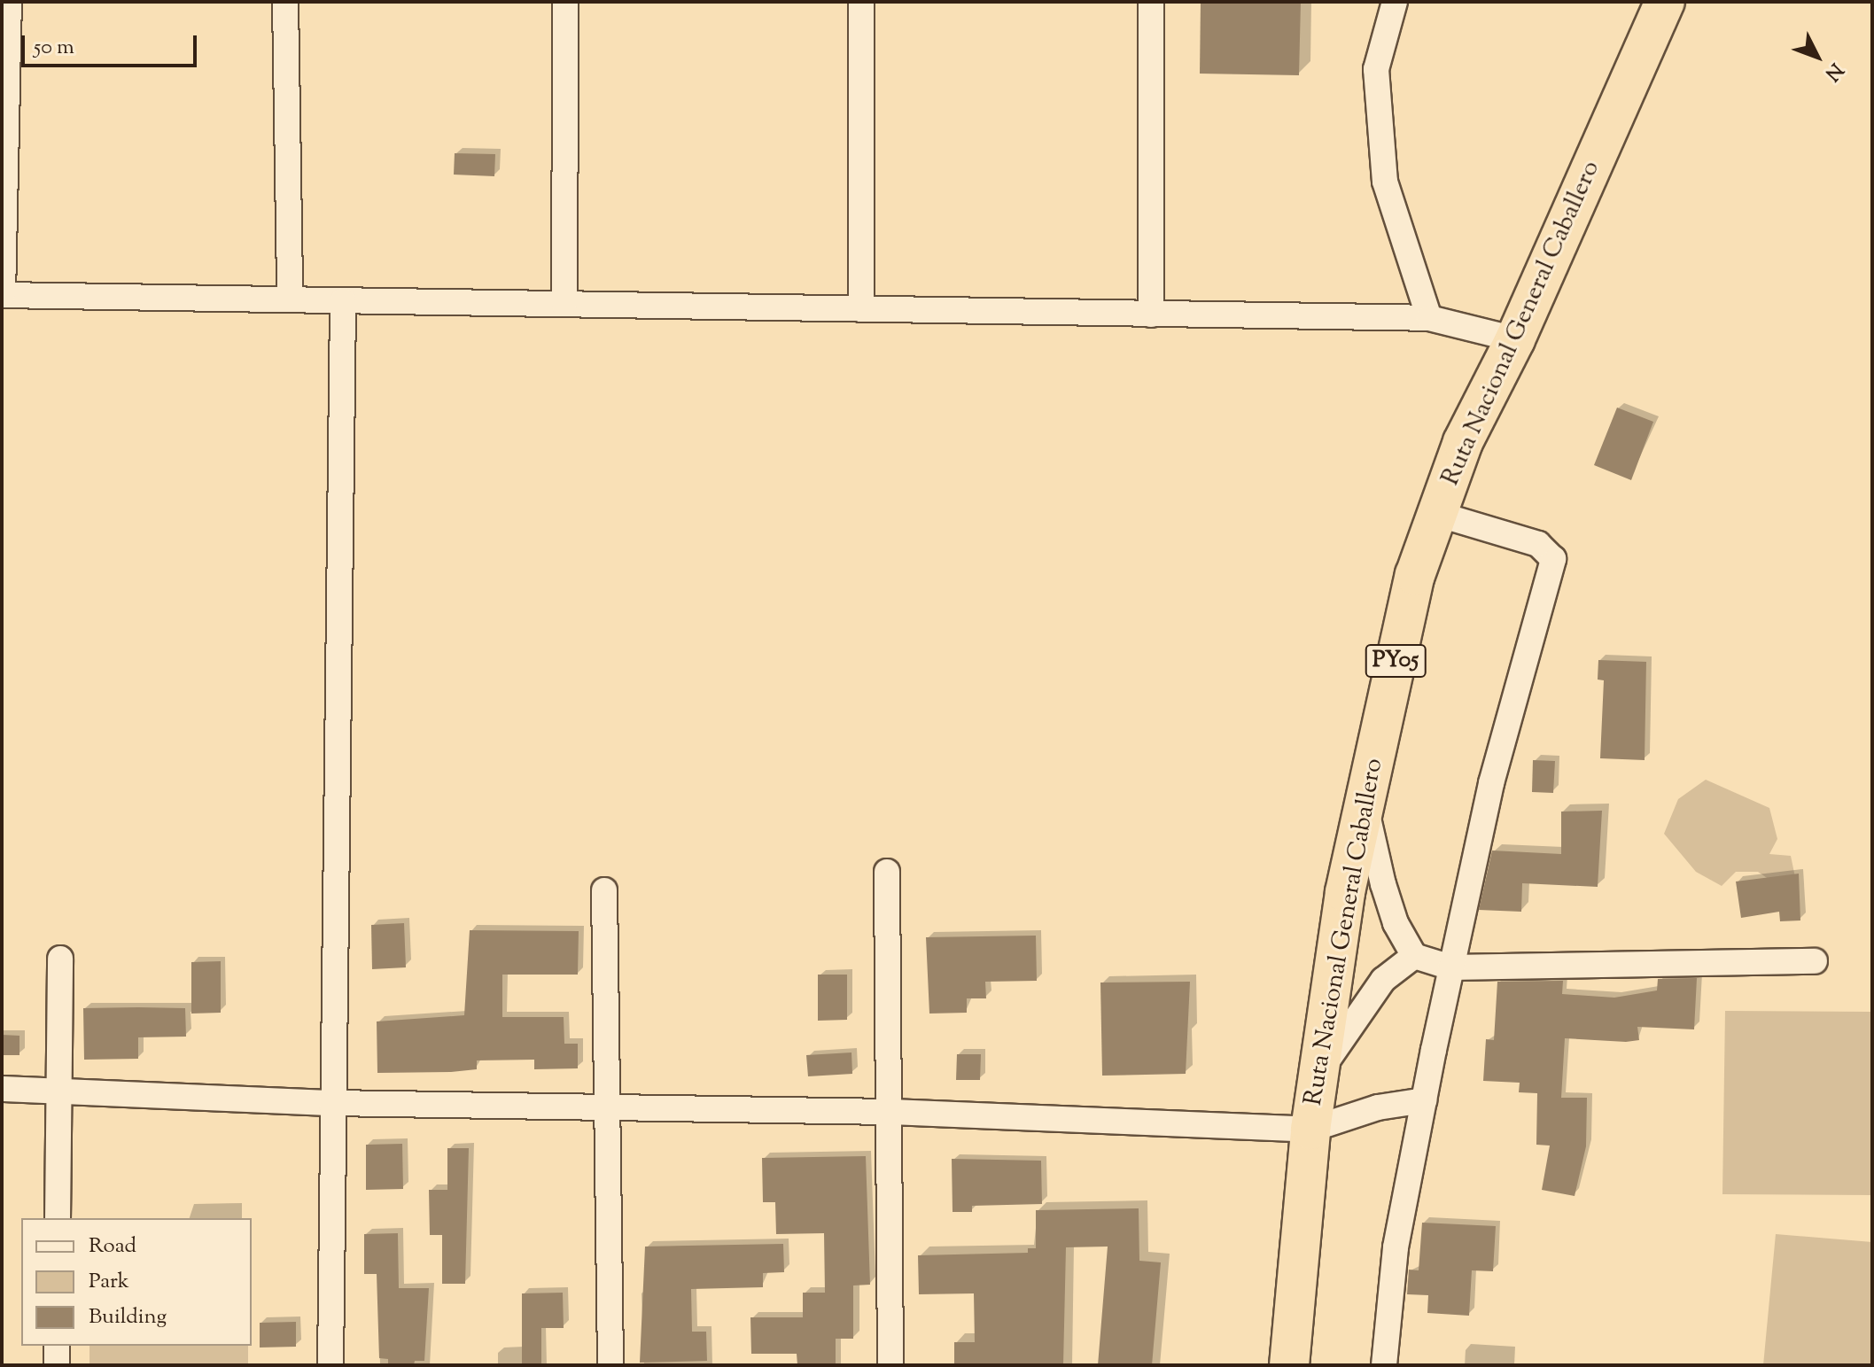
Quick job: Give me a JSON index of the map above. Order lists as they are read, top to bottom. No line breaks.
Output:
{"streets":{"highway":["Ruta Nacional General Caballero","PY05"]},"legend":["Road","Park","Building"],"scale_bar":"50 m","north":"bottom right"}
